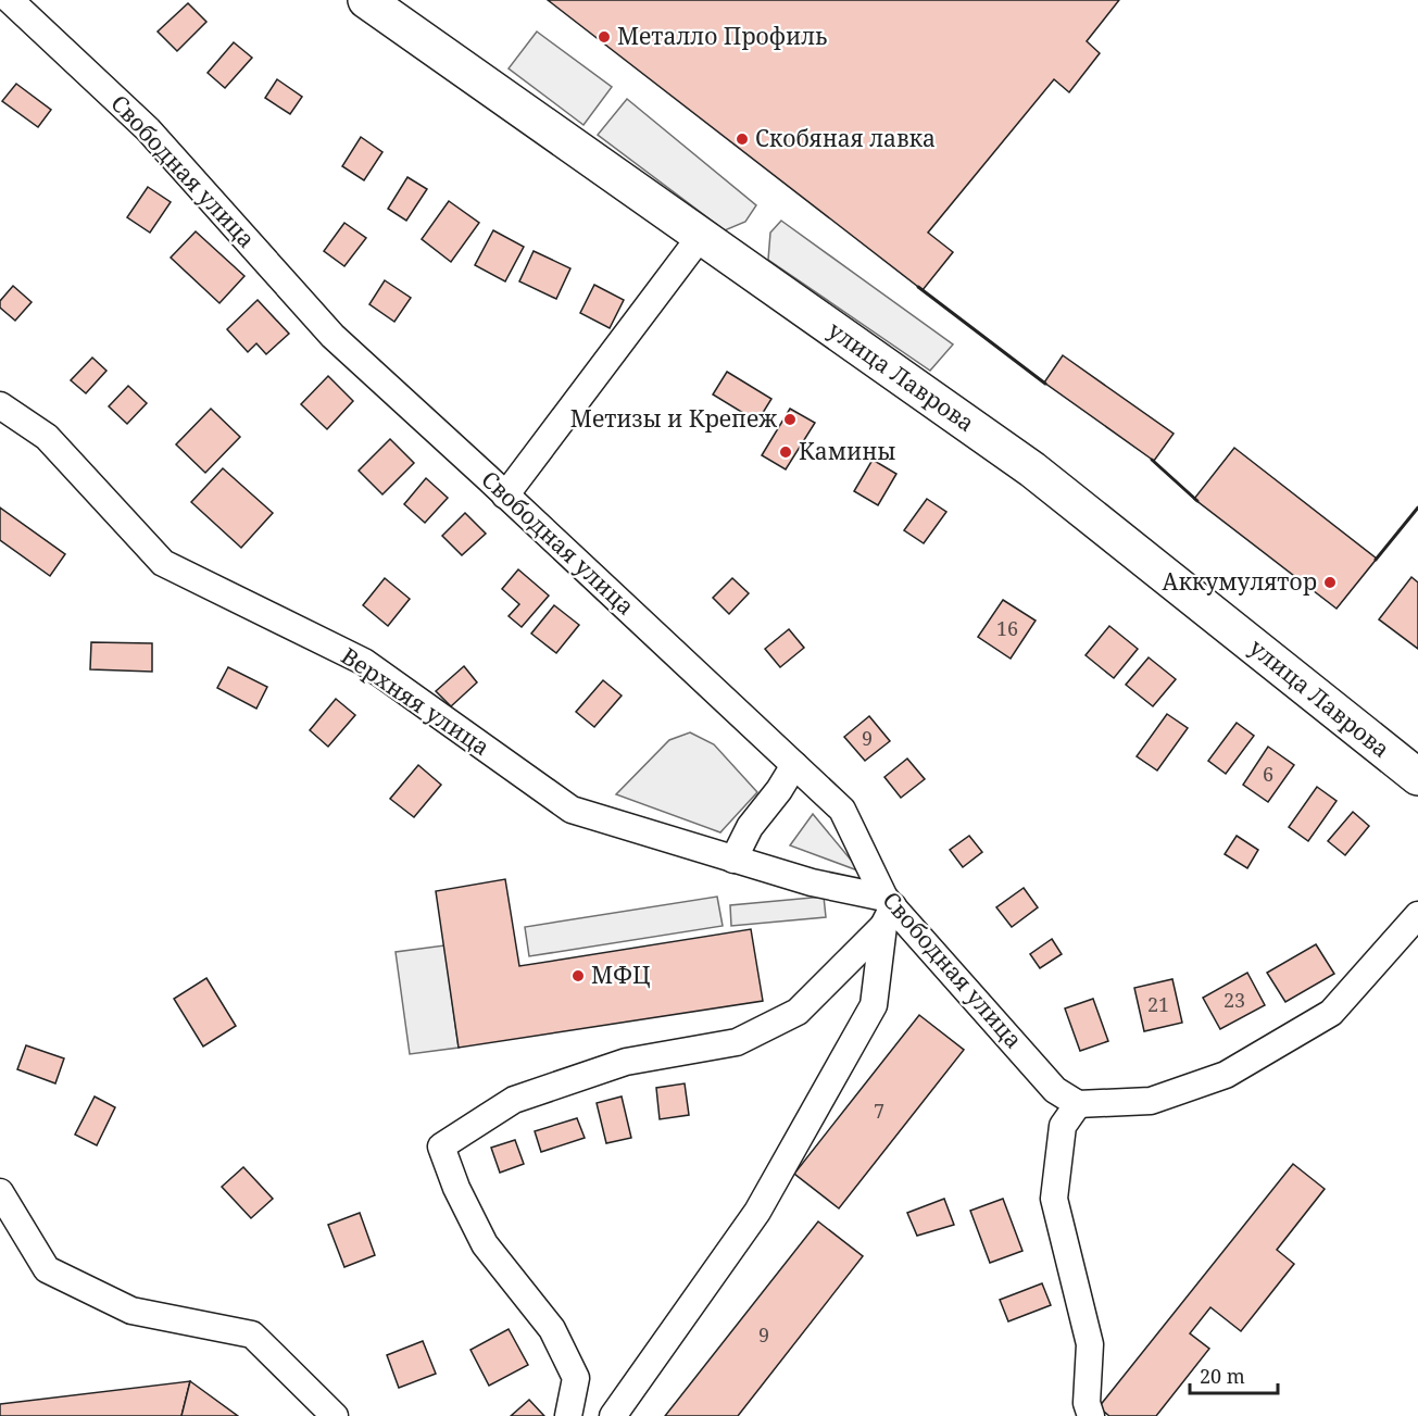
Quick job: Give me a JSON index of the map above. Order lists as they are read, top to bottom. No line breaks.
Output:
{"streets":{"main road":["улица Лаврова"],"street":["Свободная улица","Верхняя улица"]},"crossings":[["Свободная улица","Верхняя улица"]],"places":["Металло Профиль","Скобяная лавка","Метизы и Крепеж","Камины","Аккумулятор","МФЦ"],"house_numbers":["16","9","6","23","21","7","9"],"scale_bar":"20 m"}
